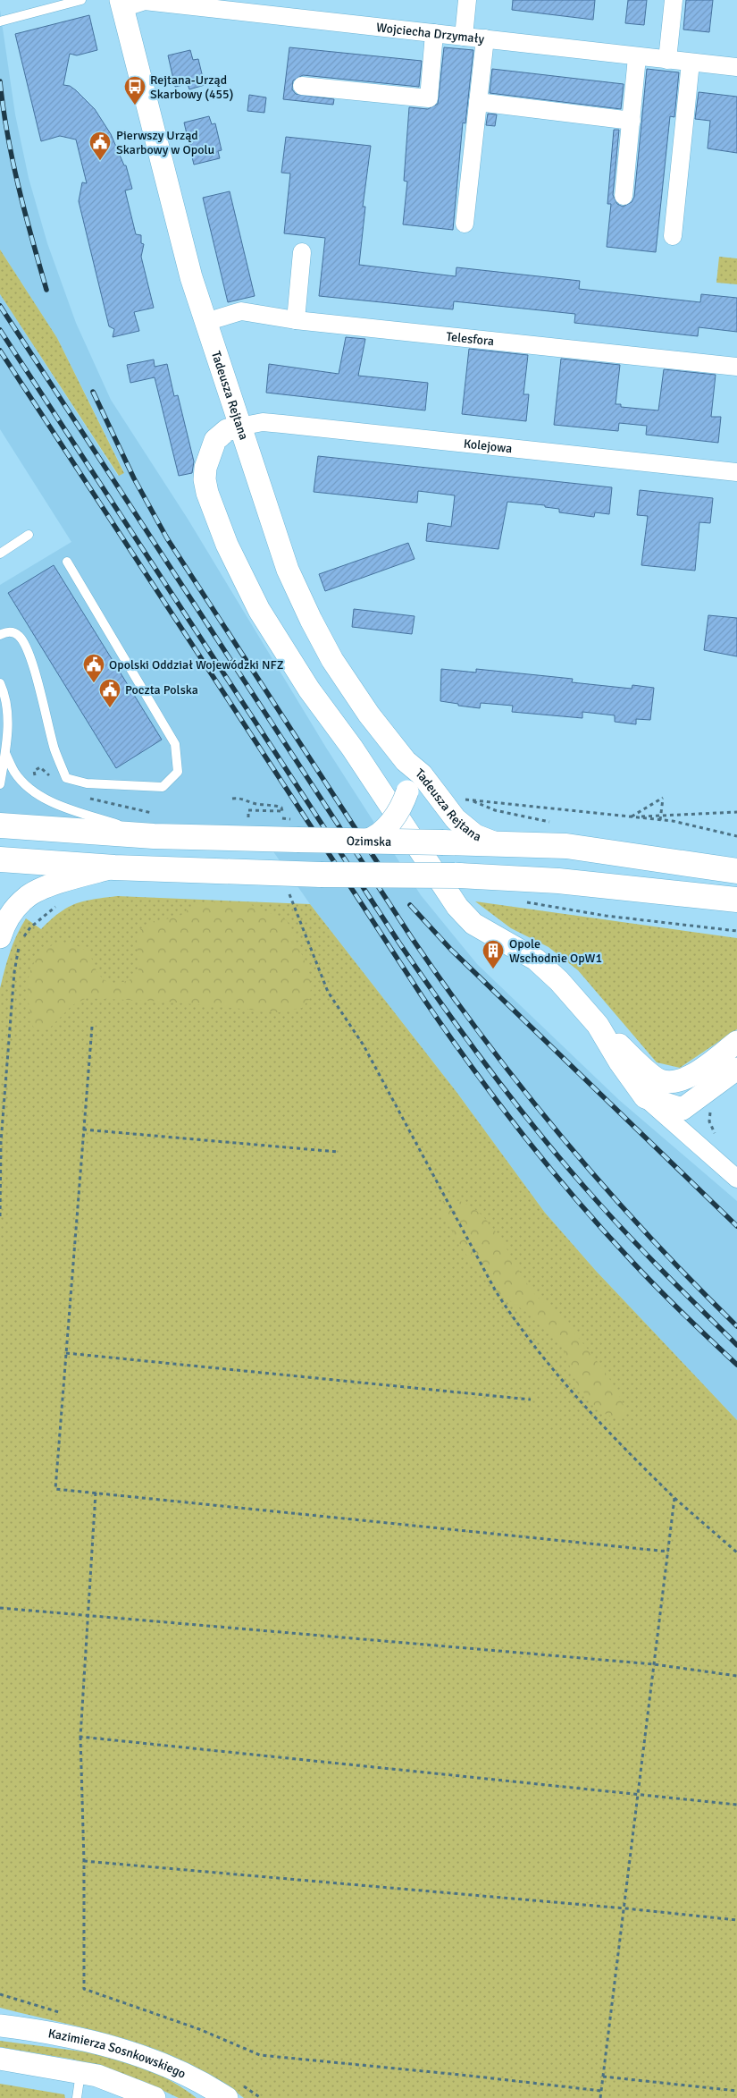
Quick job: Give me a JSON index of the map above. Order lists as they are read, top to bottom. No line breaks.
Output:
{"streets":{"main road":["Ozimska"],"street":["Wojciecha Drzymały","Telesfora","Tadeusza Rejtana","Kolejowa","Kazimierza Sosnkowskiego"]},"crossings":[["Wojciecha Drzymały","Tadeusza Rejtana"],["Telesfora","Tadeusza Rejtana"],["Tadeusza Rejtana","Kolejowa"],["Tadeusza Rejtana","Ozimska"]],"places":{"bus stop":["Rejtana-Urząd Skarbowy (455)"],"public building":["Pierwszy Urząd Skarbowy w Opolu","Opolski Oddział Wojewódzki NFZ","Poczta Polska"],"building":["Opole Wschodnie OpW1"]}}
